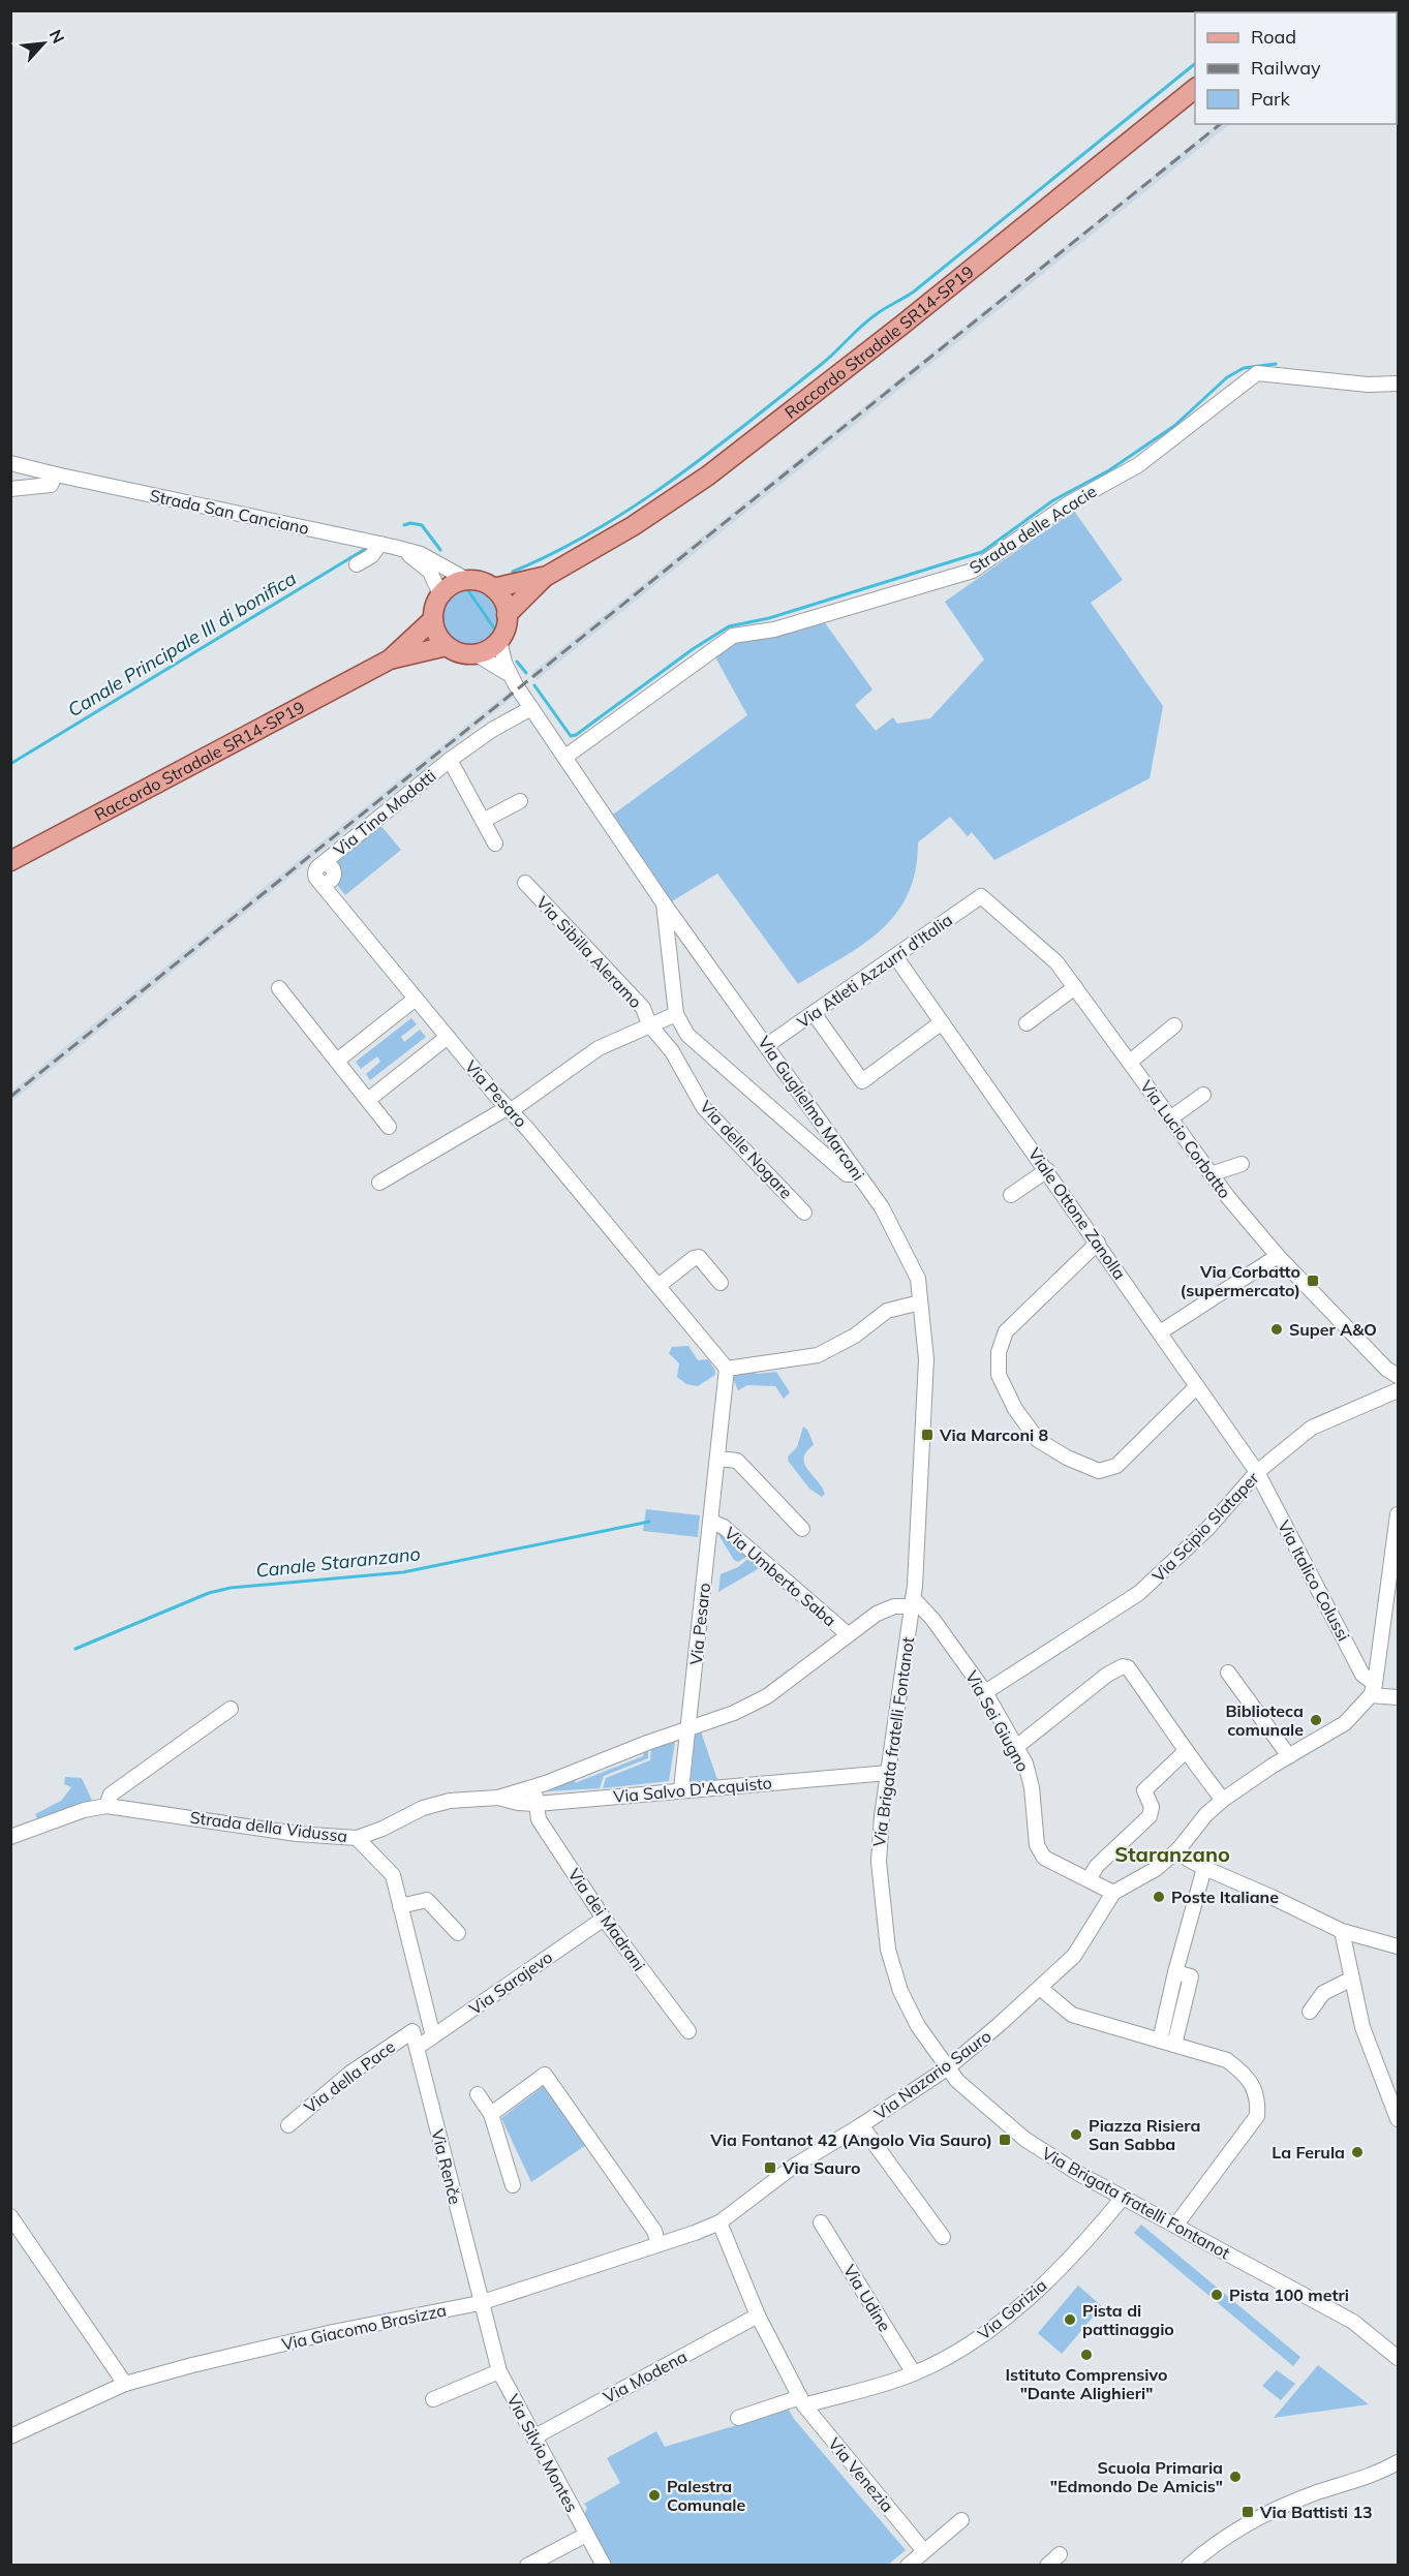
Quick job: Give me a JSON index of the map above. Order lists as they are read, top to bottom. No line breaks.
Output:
{"streets":{"main road":["Raccordo Stradale SR14-SP19"],"street":["Strada San Canciano","Strada delle Acacie","Via Tina Modotti","Via Sibilla Aleramo","Via Atleti Azzurri d'Italia","Via Pesaro","Via Guglielmo Marconi","Via Lucio Corbatto","Via delle Nogare","Viale Ottone Zanolla","Via Scipio Slataper","Via Umberto Saba","Via Italico Colussi","Via Sei Giugno","Via Brigata fratelli Fontanot","Via Salvo D'Acquisto","Strada della Vidussa","Via dei Madrani","Via Sarajevo","Via Nazario Sauro","Via della Pace","Via Renče","Via Udine","Via Gorizia","Via Giacomo Brasizza","Via Modena","Via Silvio Montes","Via Venezia"]},"crossings":[["Raccordo Stradale SR14-SP19","Strada San Canciano"],["Raccordo Stradale SR14-SP19","Via Guglielmo Marconi"],["Strada San Canciano","Via Guglielmo Marconi"],["Strada delle Acacie","Via Guglielmo Marconi"],["Via Tina Modotti","Via Pesaro"],["Via Tina Modotti","Via Guglielmo Marconi"],["Via Sibilla Aleramo","Via delle Nogare"],["Via Atleti Azzurri d'Italia","Via Guglielmo Marconi"],["Via Atleti Azzurri d'Italia","Via Lucio Corbatto"],["Via Atleti Azzurri d'Italia","Viale Ottone Zanolla"],["Via Pesaro","Via Umberto Saba"],["Via Pesaro","Via Salvo D'Acquisto"],["Via Pesaro","Strada della Vidussa"],["Via Guglielmo Marconi","Via Sei Giugno"],["Via Guglielmo Marconi","Via Brigata fratelli Fontanot"],["Via Guglielmo Marconi","Strada della Vidussa"],["Viale Ottone Zanolla","Via Scipio Slataper"],["Viale Ottone Zanolla","Via Italico Colussi"],["Via Scipio Slataper","Via Italico Colussi"],["Via Scipio Slataper","Via Sei Giugno"],["Via Umberto Saba","Strada della Vidussa"],["Via Sei Giugno","Via Brigata fratelli Fontanot"],["Via Sei Giugno","Strada della Vidussa"],["Via Sei Giugno","Via Nazario Sauro"],["Via Brigata fratelli Fontanot","Via Salvo D'Acquisto"],["Via Brigata fratelli Fontanot","Strada della Vidussa"],["Via Brigata fratelli Fontanot","Via Nazario Sauro"],["Via Brigata fratelli Fontanot","Via Gorizia"],["Via Salvo D'Acquisto","Strada della Vidussa"],["Via Salvo D'Acquisto","Via dei Madrani"],["Via dei Madrani","Via Sarajevo"],["Via Sarajevo","Via Renče"],["Via Nazario Sauro","Via Giacomo Brasizza"],["Via Nazario Sauro","Via Venezia"],["Via della Pace","Via Renče"],["Via Renče","Via Giacomo Brasizza"],["Via Renče","Via Silvio Montes"],["Via Udine","Via Gorizia"],["Via Gorizia","Via Venezia"],["Via Giacomo Brasizza","Via Silvio Montes"],["Via Giacomo Brasizza","Via Venezia"],["Via Modena","Via Silvio Montes"],["Via Modena","Via Venezia"]],"districts":["Staranzano"],"water":["Canale Principale III di bonifica","Canale Staranzano"],"places":{"transit":["Via Corbatto (supermercato)","Via Marconi 8","Via Fontanot 42 (Angolo Via Sauro)","Via Sauro","Via Battisti 13"],"other":["Super A&O","Biblioteca comunale","Poste Italiane","Piazza Risiera San Sabba","La Ferula","Pista 100 metri","Pista di pattinaggio","Istituto Comprensivo \"Dante Alighieri\"","Scuola Primaria \"Edmondo De Amicis\"","Palestra Comunale"]},"legend":["Road","Railway","Park"],"north":"top right"}
